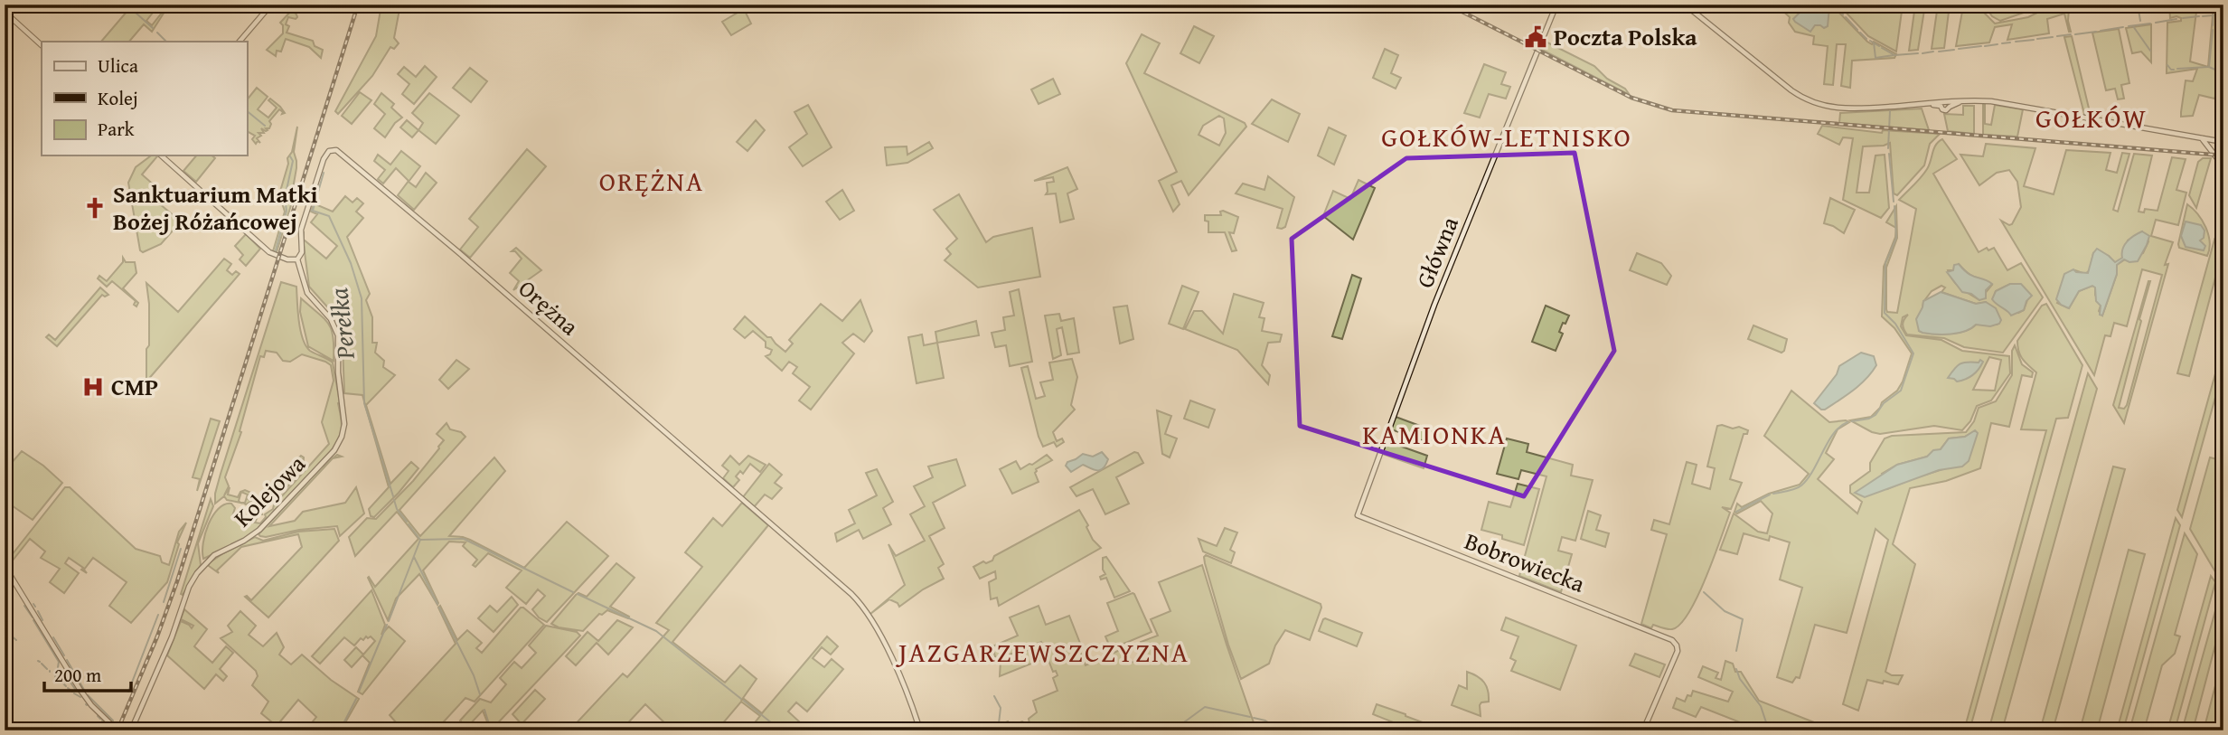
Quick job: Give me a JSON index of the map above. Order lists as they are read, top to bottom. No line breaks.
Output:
{"streets":{"street":["Główna","Orężna","Kolejowa","Bobrowiecka"]},"crossings":[["Główna","Bobrowiecka"],["Orężna","Kolejowa"]],"districts":["GOŁKÓW","GOŁKÓW-LETNISKO","ORĘŻNA","KAMIONKA","JAZGARZEWSZCZYZNA"],"water":["Perełka"],"places":{"public building":["Poczta Polska"],"church":["Sanktuarium Matki Bożej Różańcowej"],"hospital":["CMP"]},"legend":["Ulica","Kolej","Park"],"scale_bar":"200 m"}
